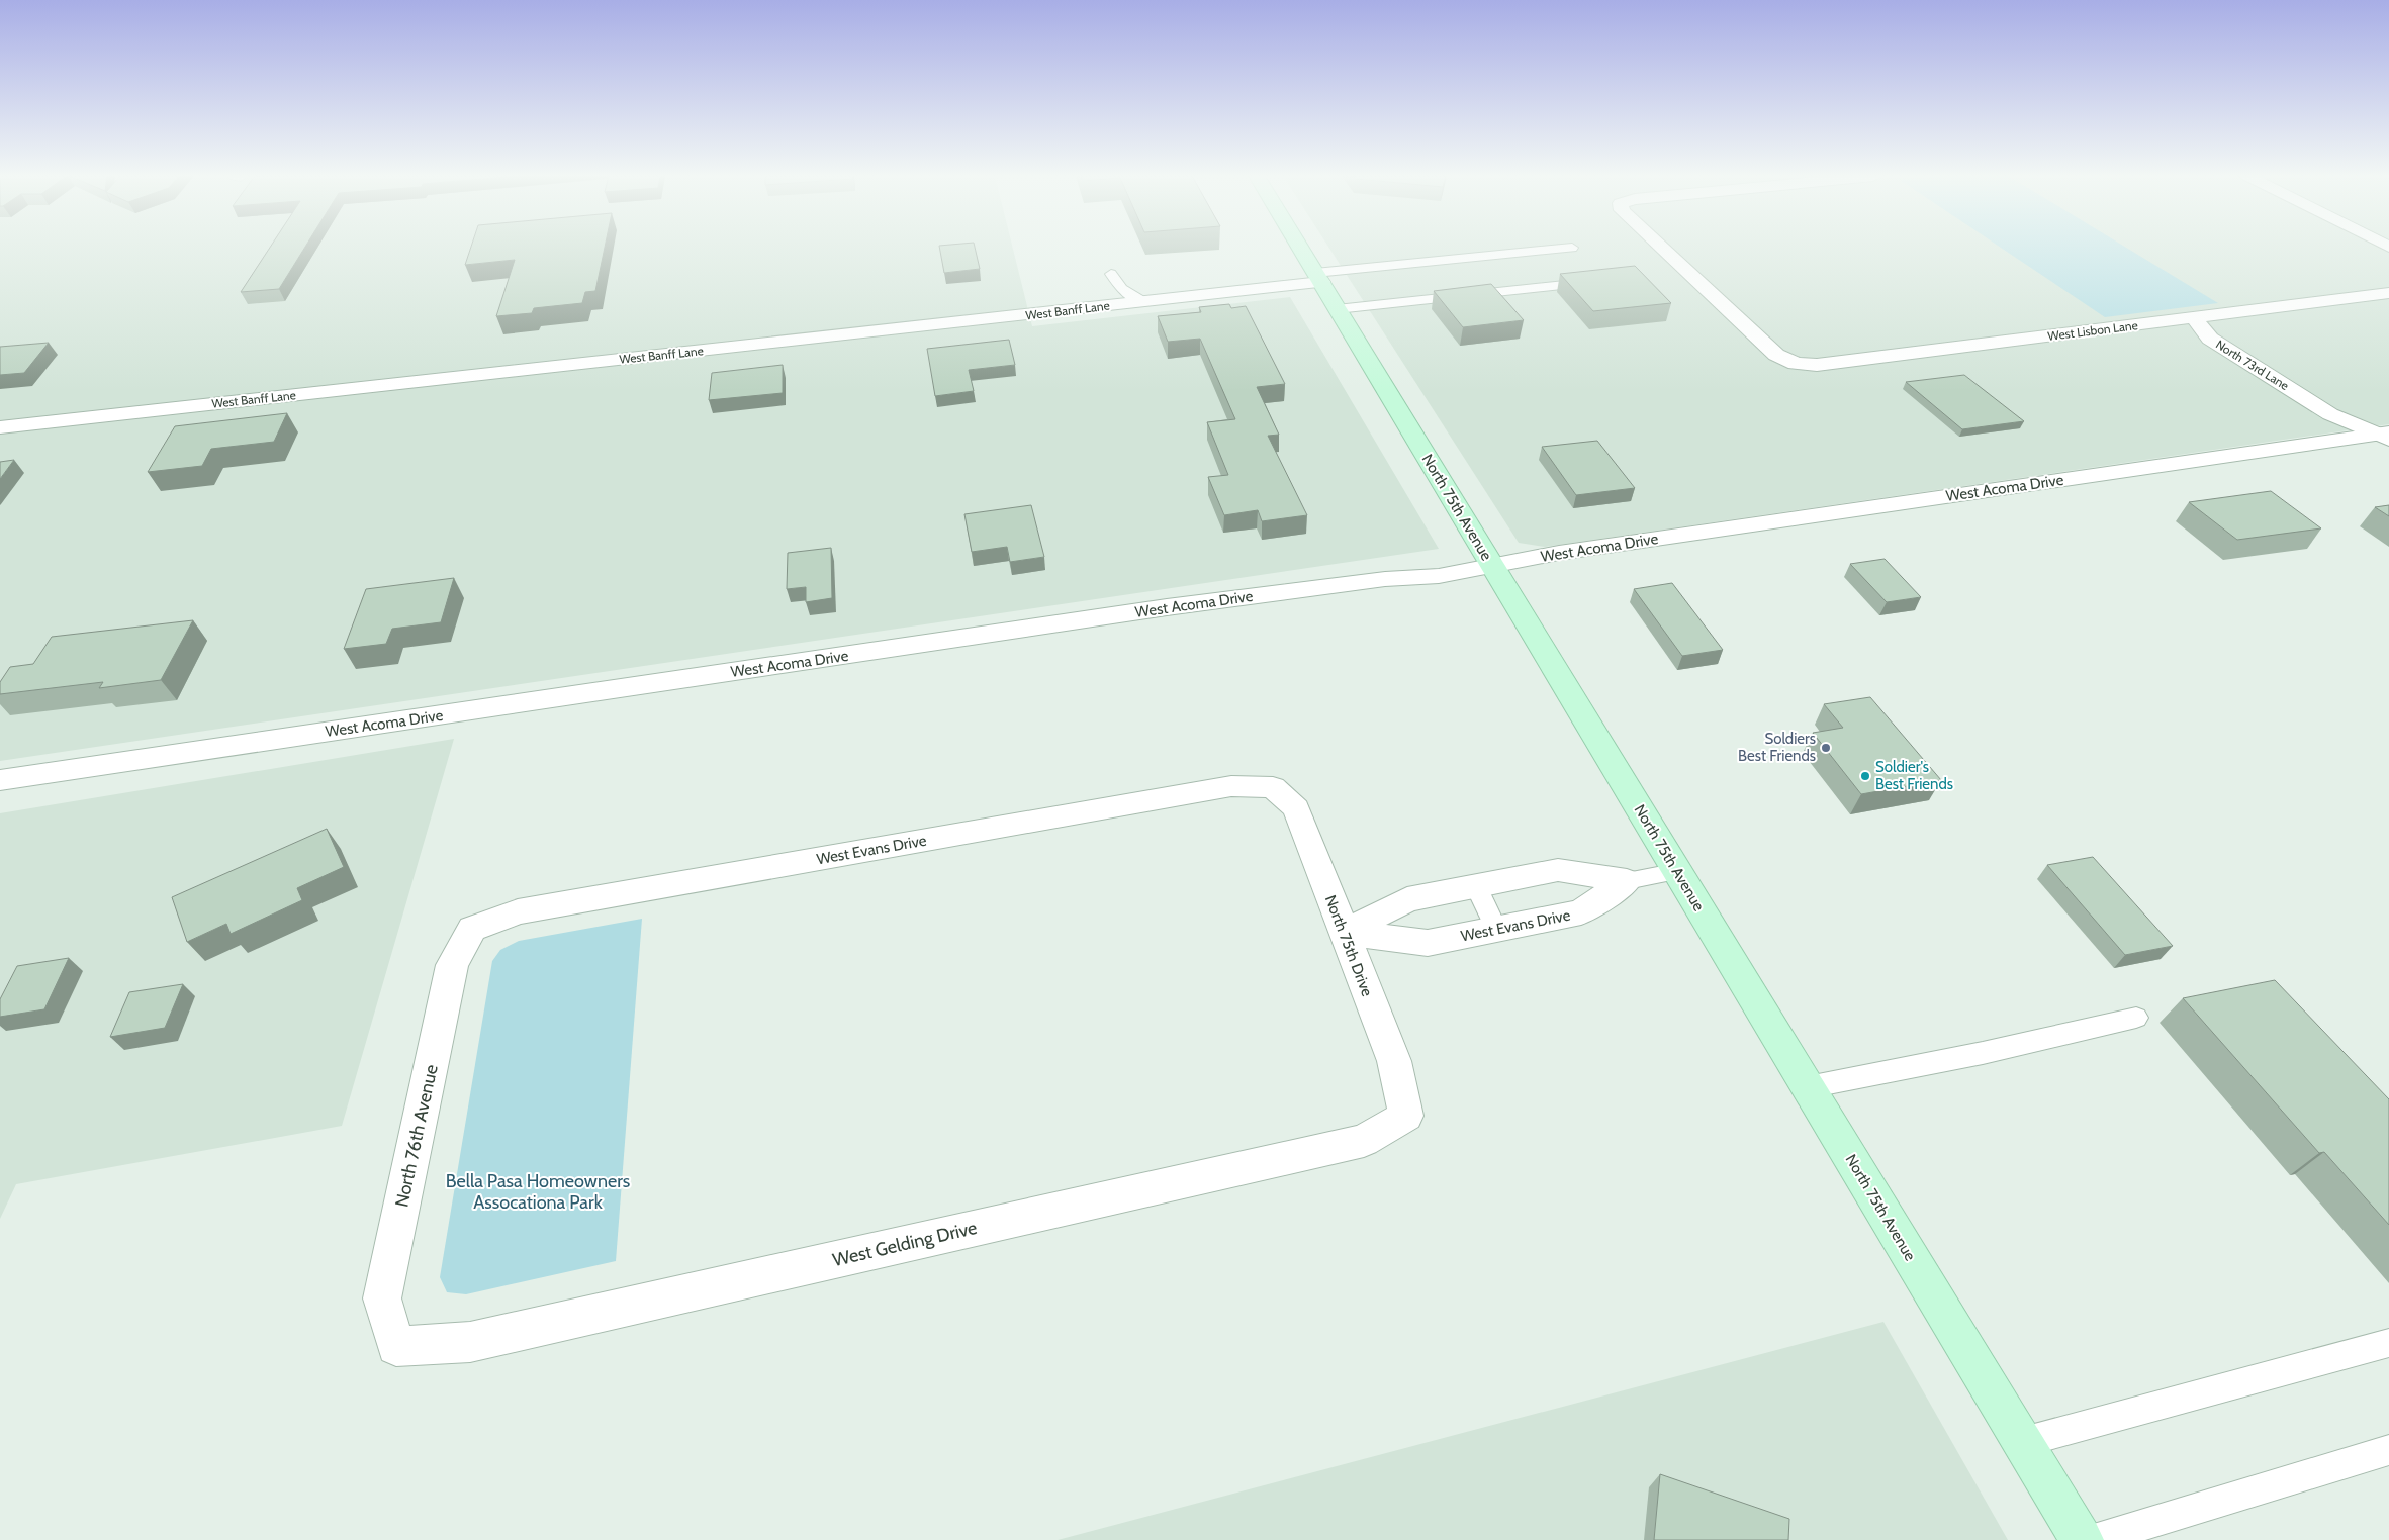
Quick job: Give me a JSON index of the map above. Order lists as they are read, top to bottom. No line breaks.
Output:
{"streets":{"main road":["North 75th Avenue"],"street":["West Banff Lane","West Lisbon Lane","North 73rd Lane","West Acoma Drive","West Evans Drive","North 75th Drive","North 76th Avenue","West Gelding Drive"]},"crossings":[["West Banff Lane","North 75th Avenue"],["West Lisbon Lane","North 73rd Lane"],["North 73rd Lane","West Acoma Drive"],["West Acoma Drive","North 75th Avenue"],["West Evans Drive","North 75th Drive"],["West Evans Drive","North 76th Avenue"],["North 75th Drive","West Gelding Drive"],["North 76th Avenue","West Gelding Drive"]],"parks":["Bella Pasa Homeowners Assocationa Park"],"places":["Soldiers Best Friends","Soldier's Best Friends"]}
